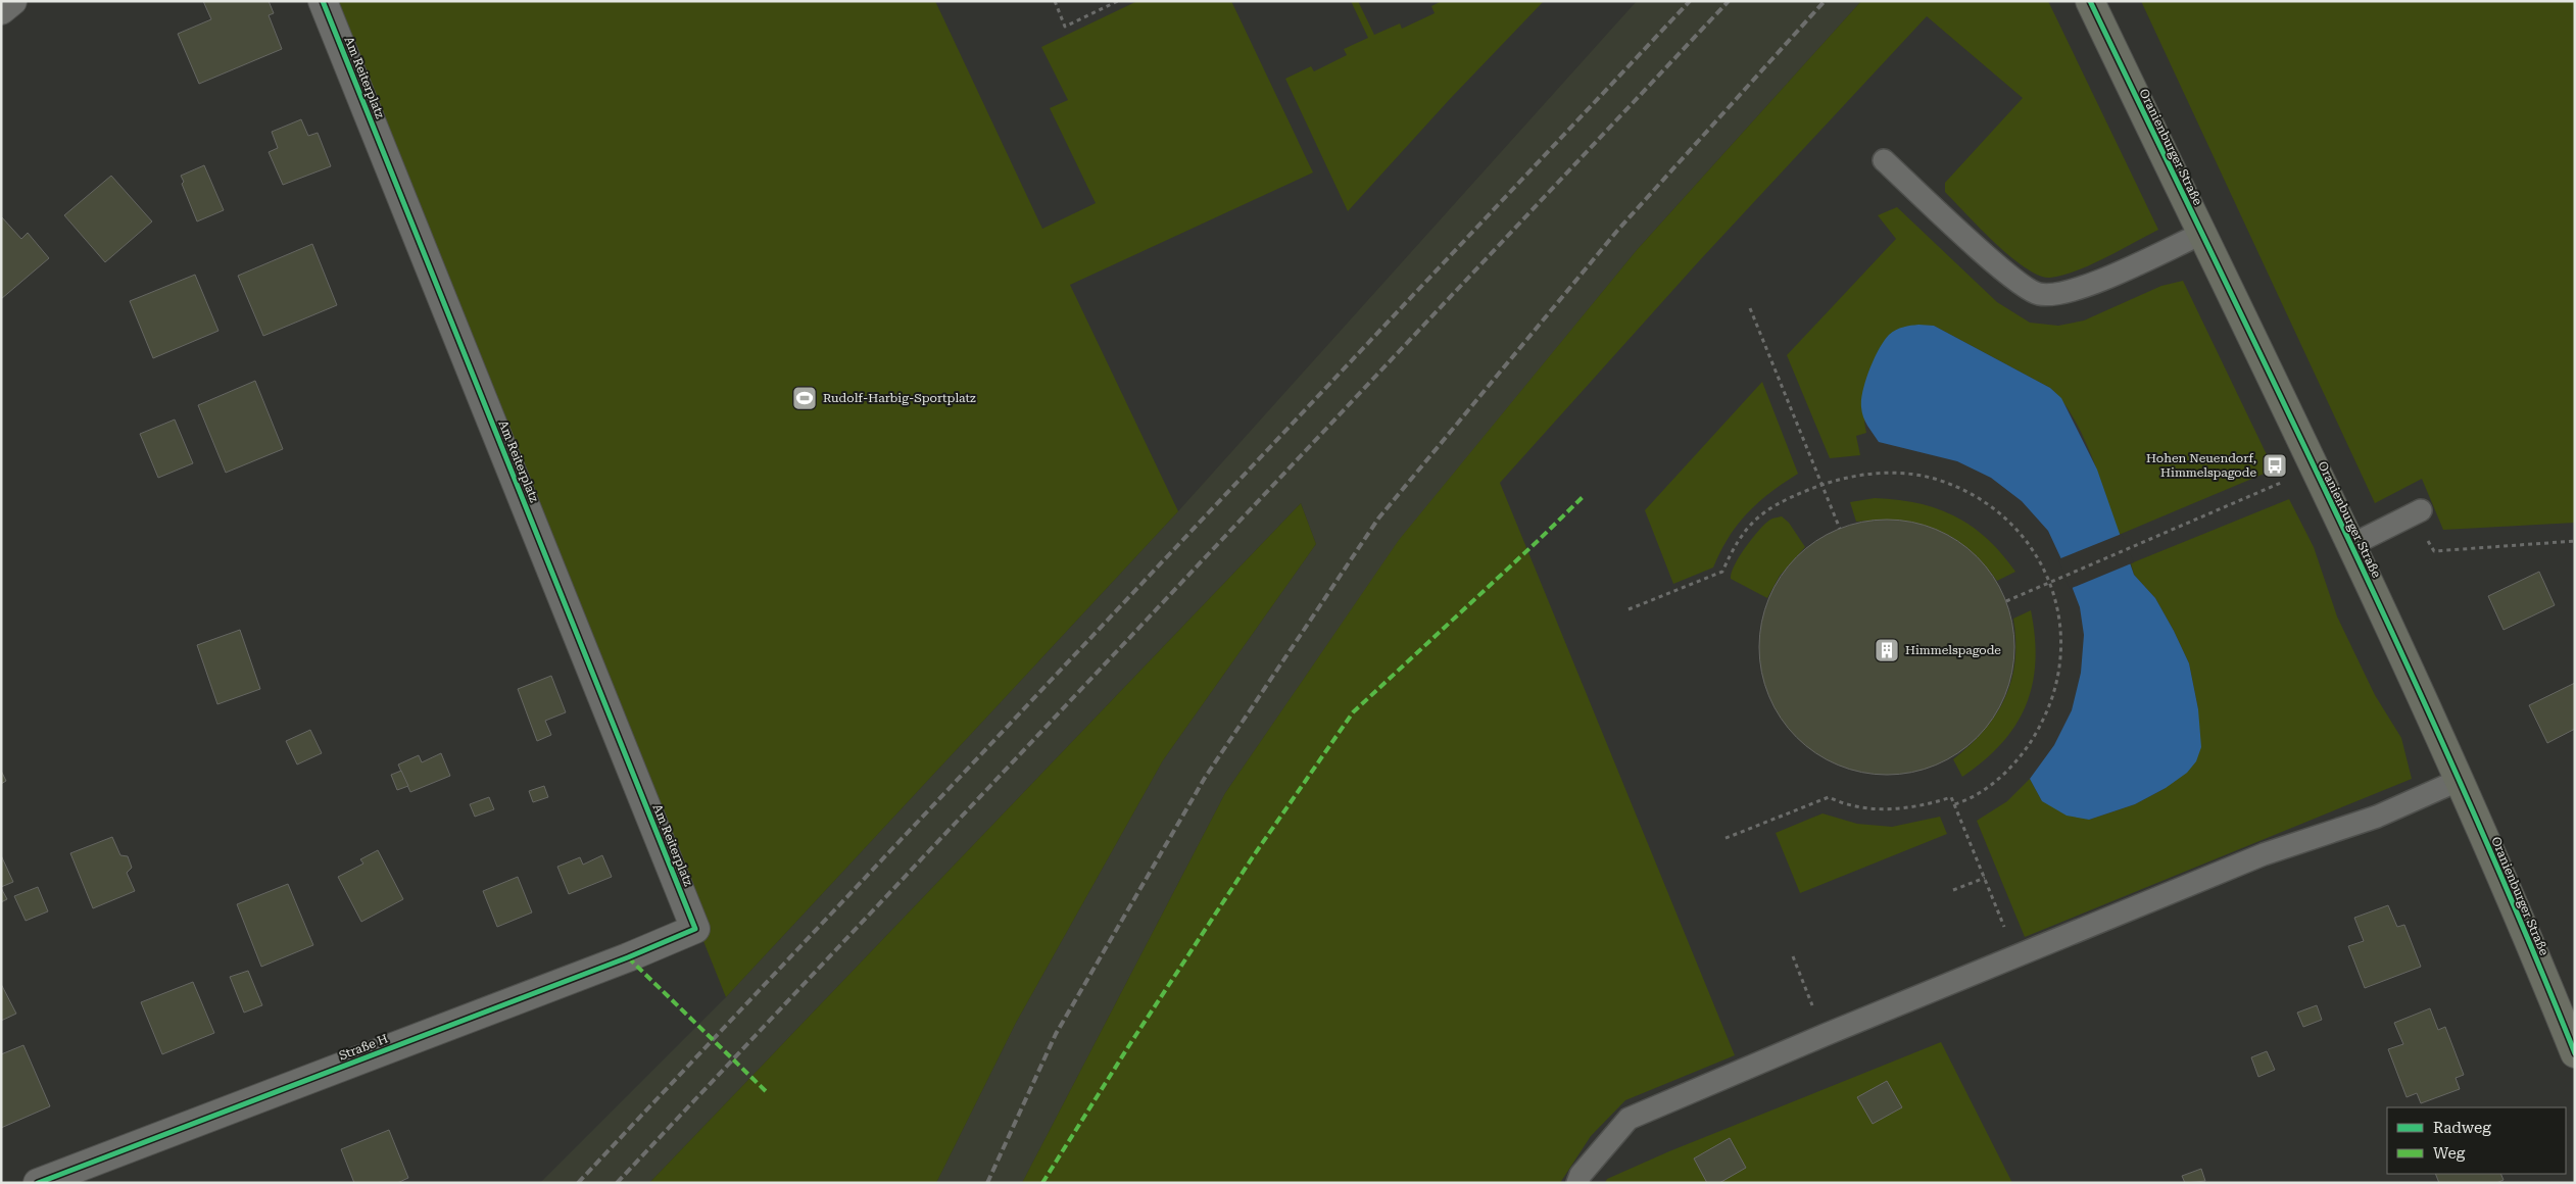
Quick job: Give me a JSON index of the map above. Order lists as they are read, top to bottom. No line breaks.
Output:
{"streets":{"main road":["Oranienburger Straße"],"street":["Am Reiterplatz","Straße H"]},"crossings":[["Am Reiterplatz","Straße H"]],"places":{"sports":["Rudolf-Harbig-Sportplatz"],"bus stop":["Hohen Neuendorf, Himmelspagode"],"building":["Himmelspagode"]},"legend":["Radweg","Weg"]}
